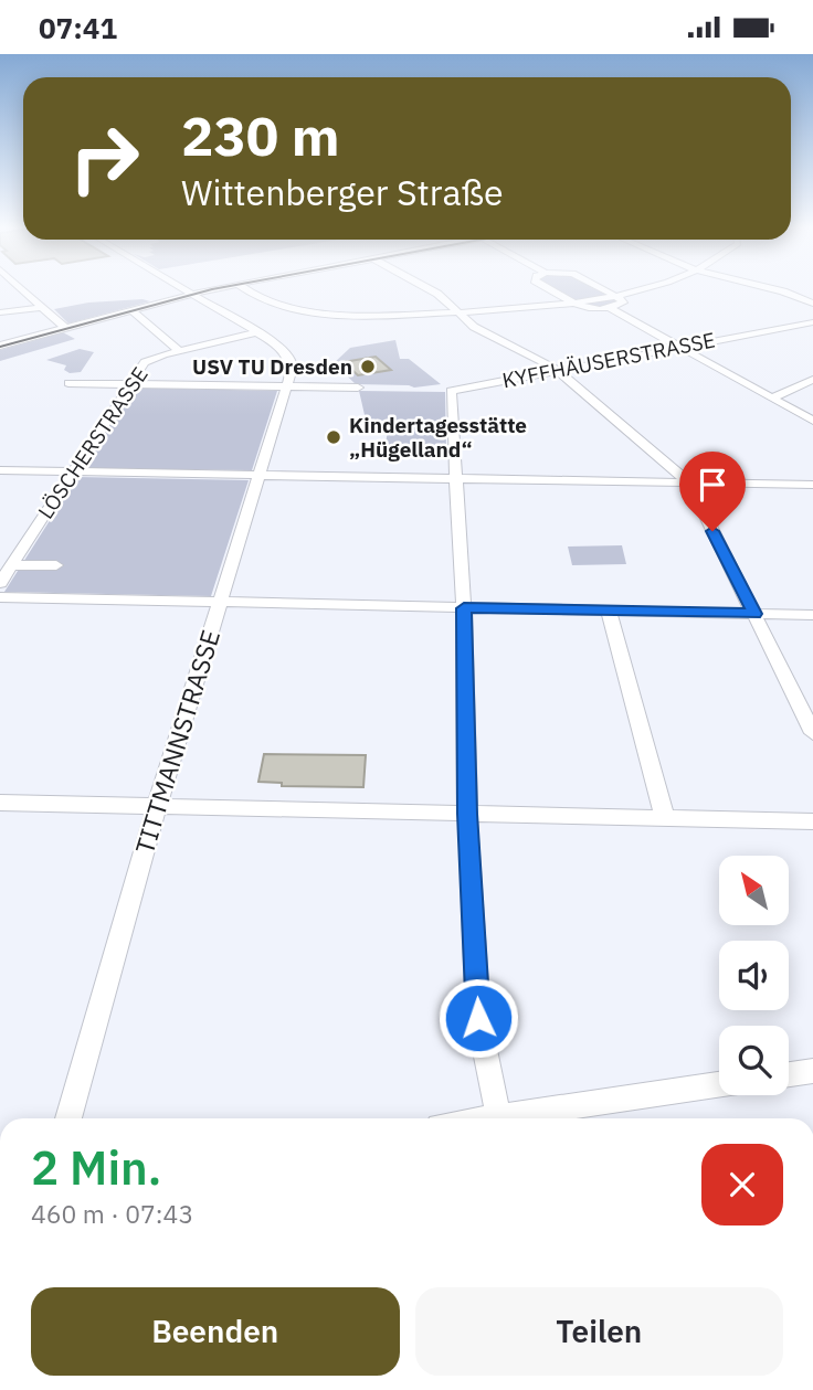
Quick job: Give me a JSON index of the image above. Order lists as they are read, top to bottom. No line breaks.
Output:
{"streets":{"street":["KYFFHÄUSERSTRASSE","LÖSCHERSTRASSE","TITTMANNSTRASSE"]},"crossings":[["LÖSCHERSTRASSE","TITTMANNSTRASSE"]],"places":["USV TU Dresden","Kindertagesstätte „Hügelland“"],"north":"top left","page":{"status":"07:41","turn":["230 m","Wittenberger Straße"],"heading":["2 Min.","460 m · 07:43"],"buttons":["Beenden","Teilen"]}}
